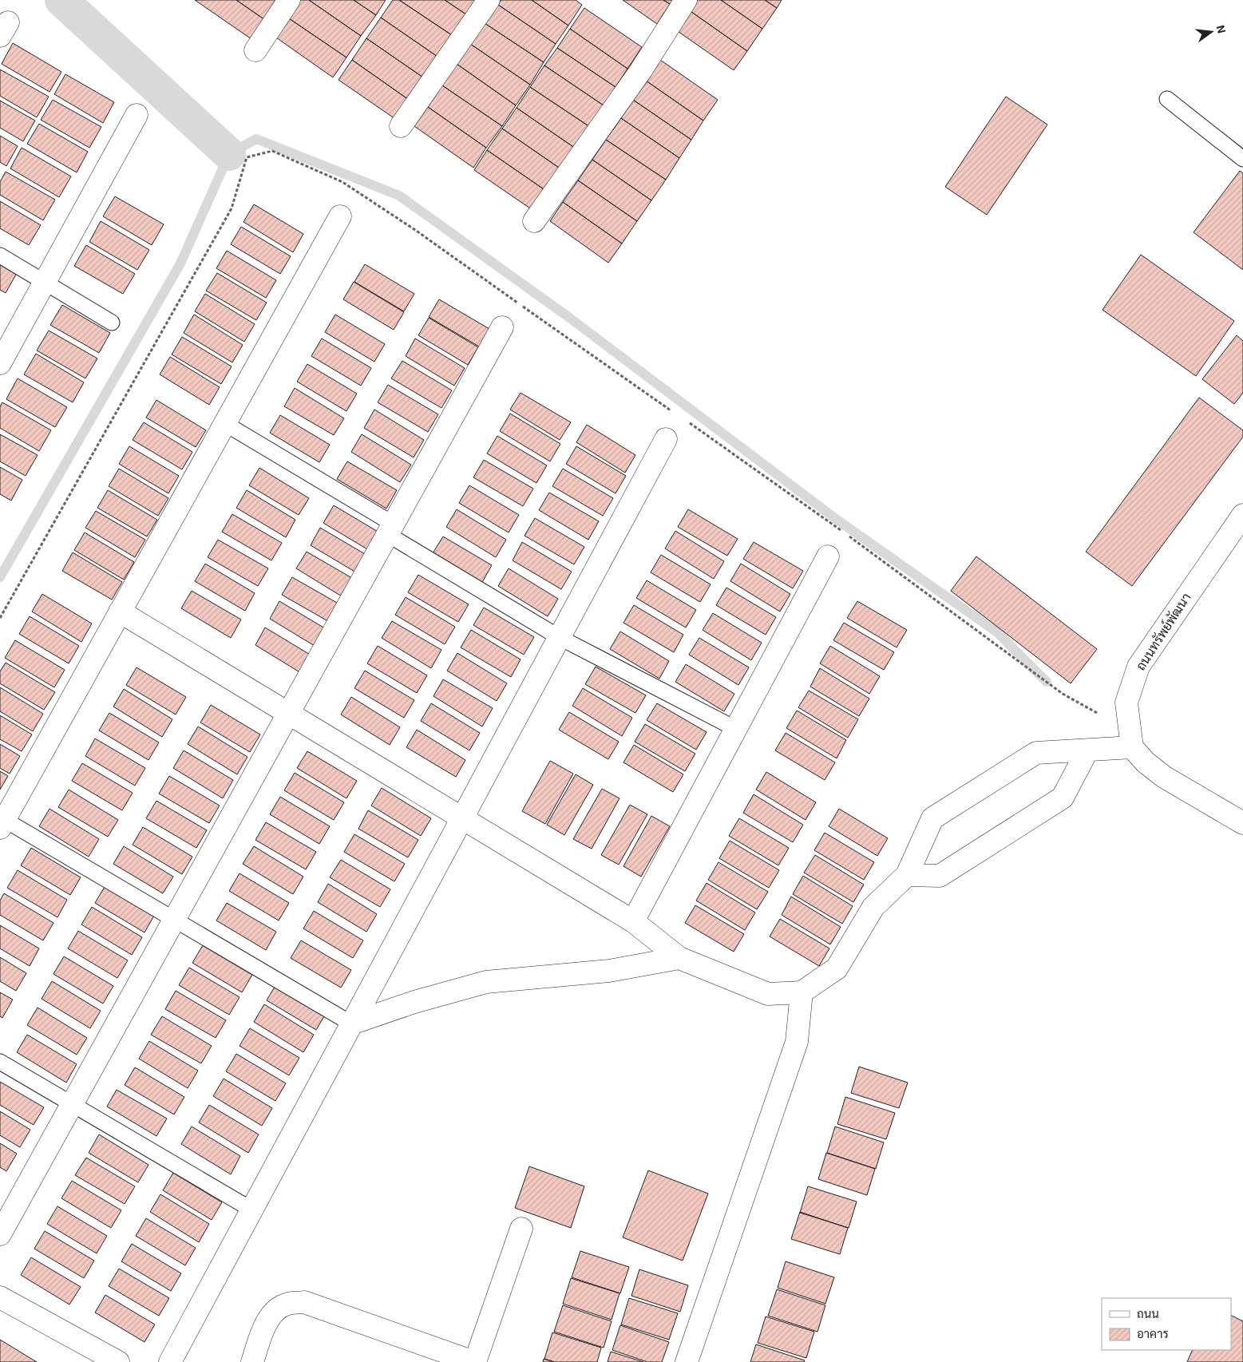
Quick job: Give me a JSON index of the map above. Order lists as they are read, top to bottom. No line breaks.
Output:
{"streets":{"street":["ถนนทรัพย์พัฒนา"]},"legend":["ถนน","อาคาร"],"north":"right"}
